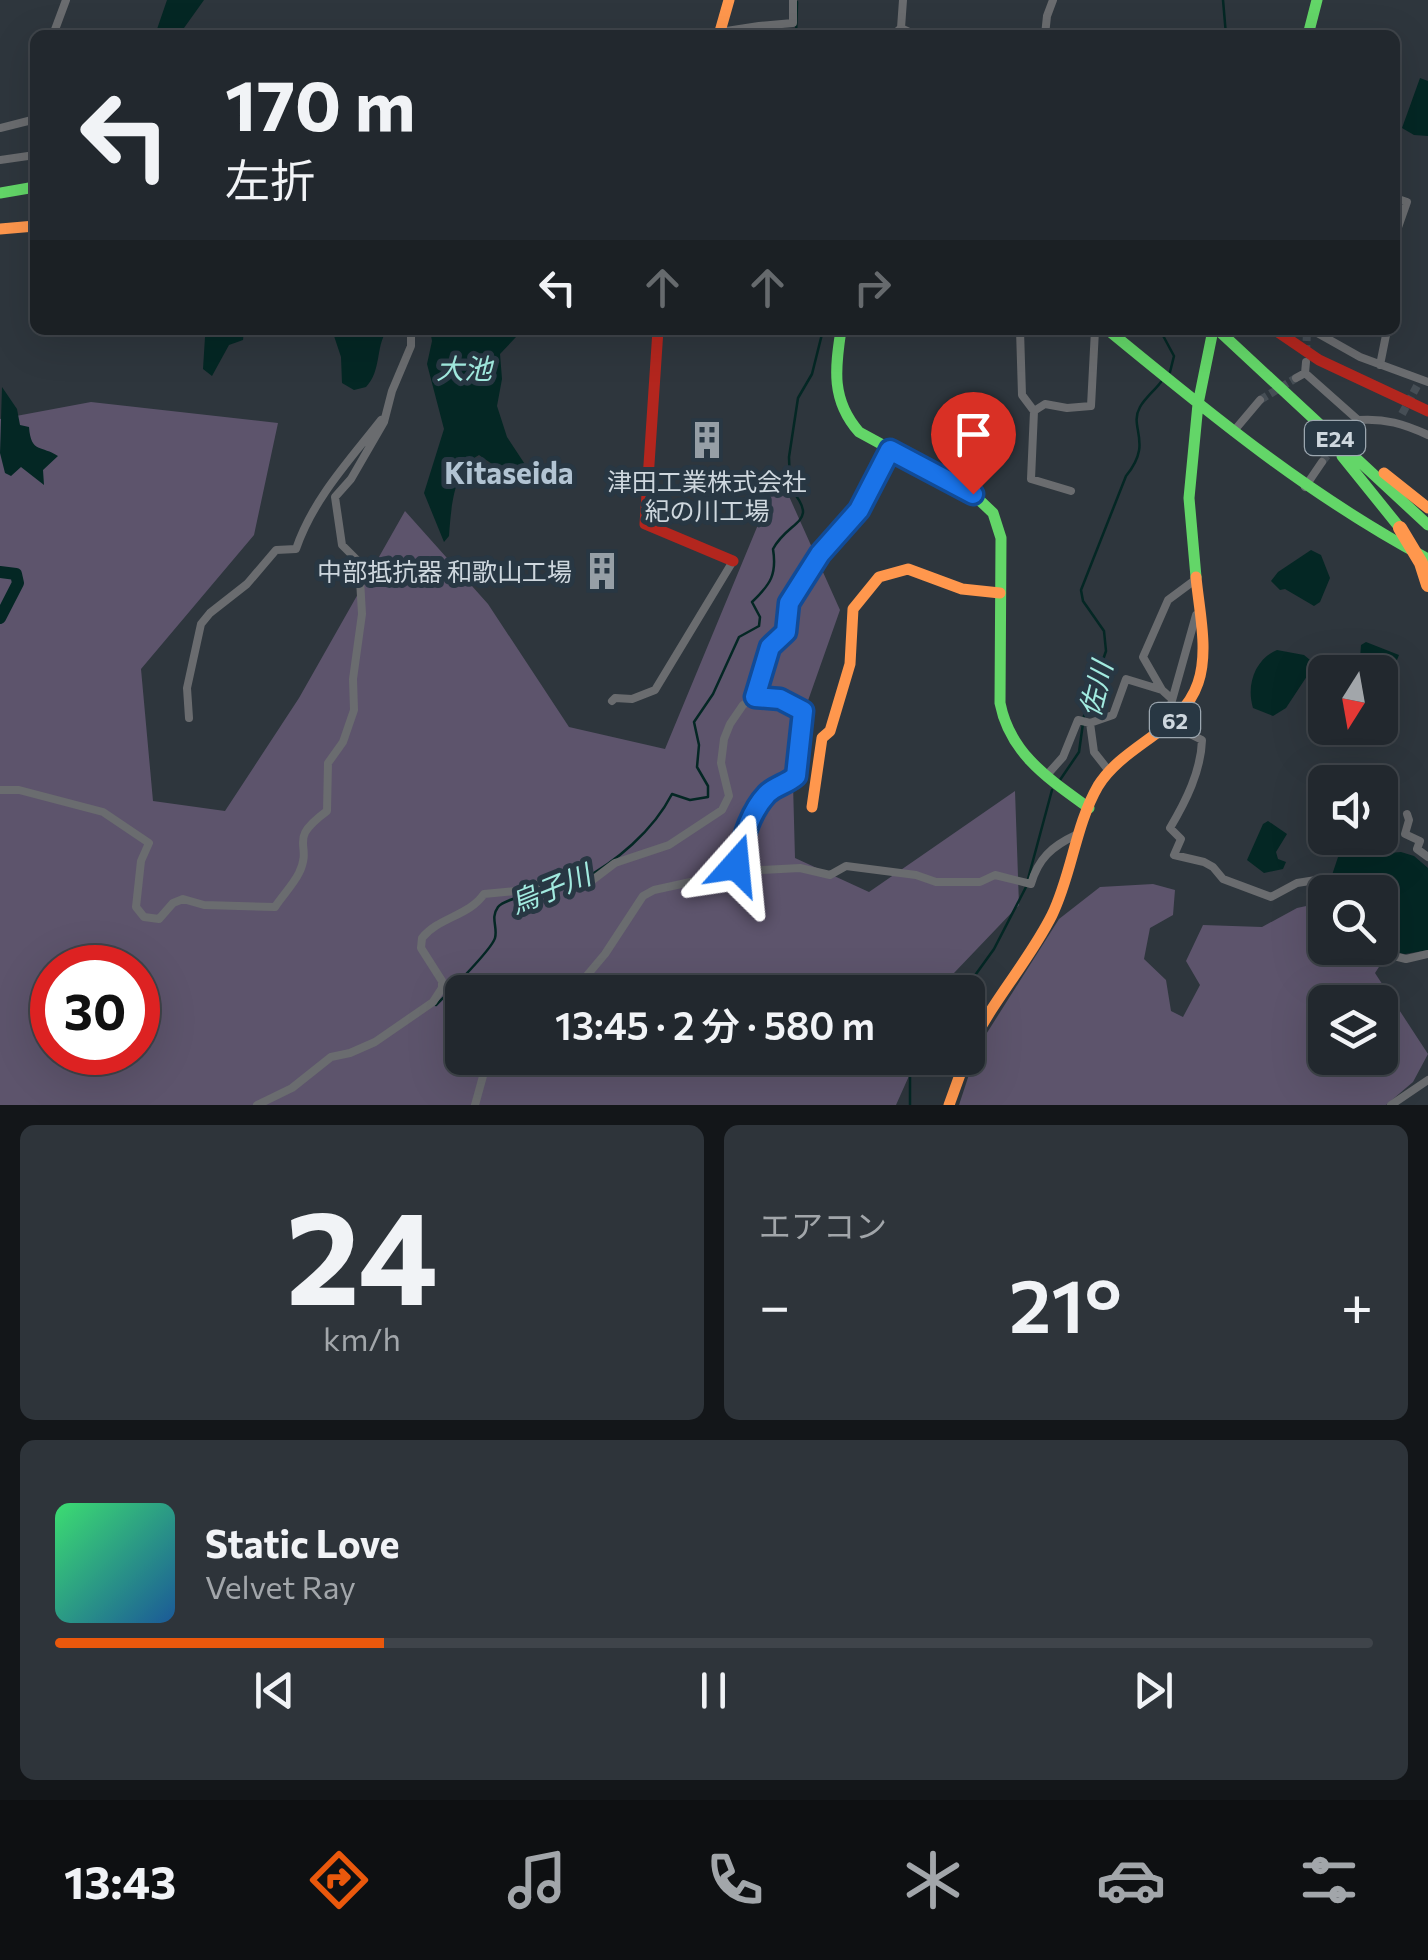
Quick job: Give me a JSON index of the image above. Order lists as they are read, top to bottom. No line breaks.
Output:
{"streets":{"main road":["E24","62"]},"districts":["Kitaseida"],"water":["大池","佐川","烏子川"],"places":{"building":["津田工業株式会社 紀の川工場","中部抵抗器 和歌山工場"]},"north":"bottom","page":{"turn":["170 m","左折"],"limit":"30","trip":"13:45 · 2 分 · 580 m","tile":[["24","km/h"],"エアコン"],"heat":["−","21°","+"],"song":["Static Love","Velvet Ray"],"tabs":"13:43"}}
